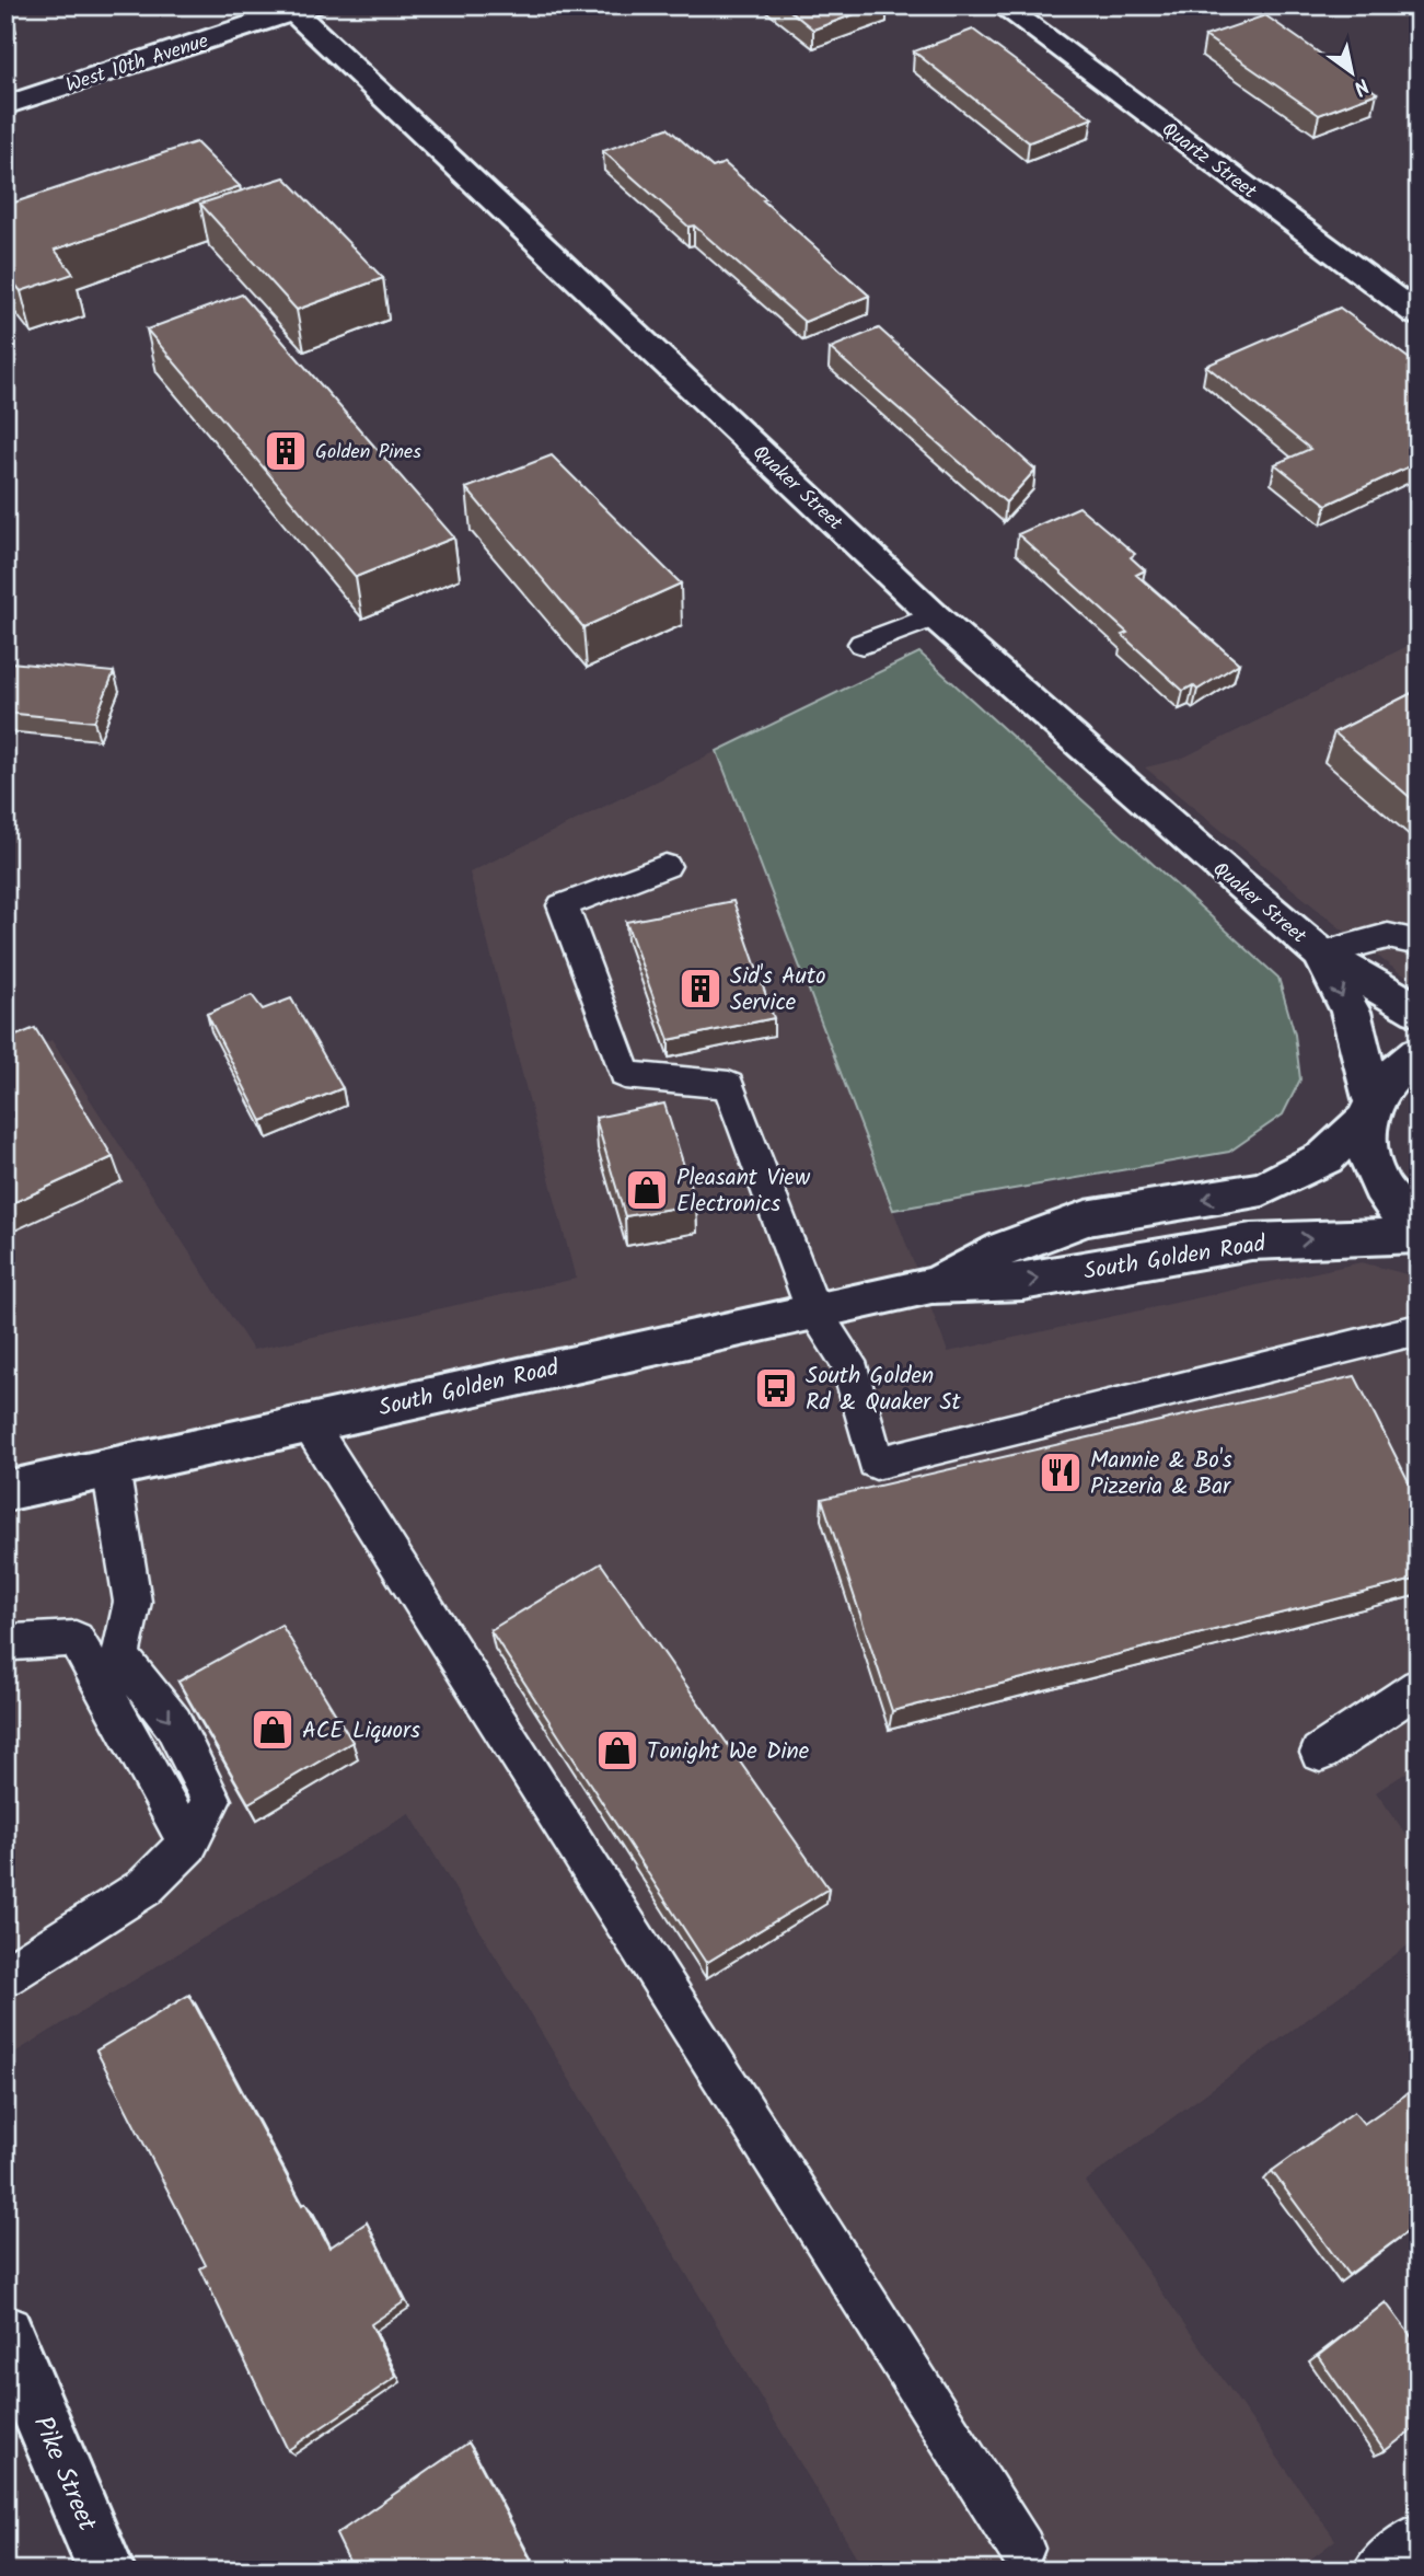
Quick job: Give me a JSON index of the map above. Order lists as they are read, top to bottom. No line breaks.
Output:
{"streets":{"street":["West 10th Avenue","Quartz Street","Quaker Street","South Golden Road","Pike Street"]},"crossings":[["West 10th Avenue","Quaker Street"],["Quaker Street","South Golden Road"]],"places":{"building":["Golden Pines","Sid's Auto Service"],"shop":["Pleasant View Electronics","ACE Liquors","Tonight We Dine"],"bus stop":["South Golden Rd & Quaker St"],"restaurant":["Mannie & Bo's Pizzeria & Bar"]},"north":"bottom right"}
